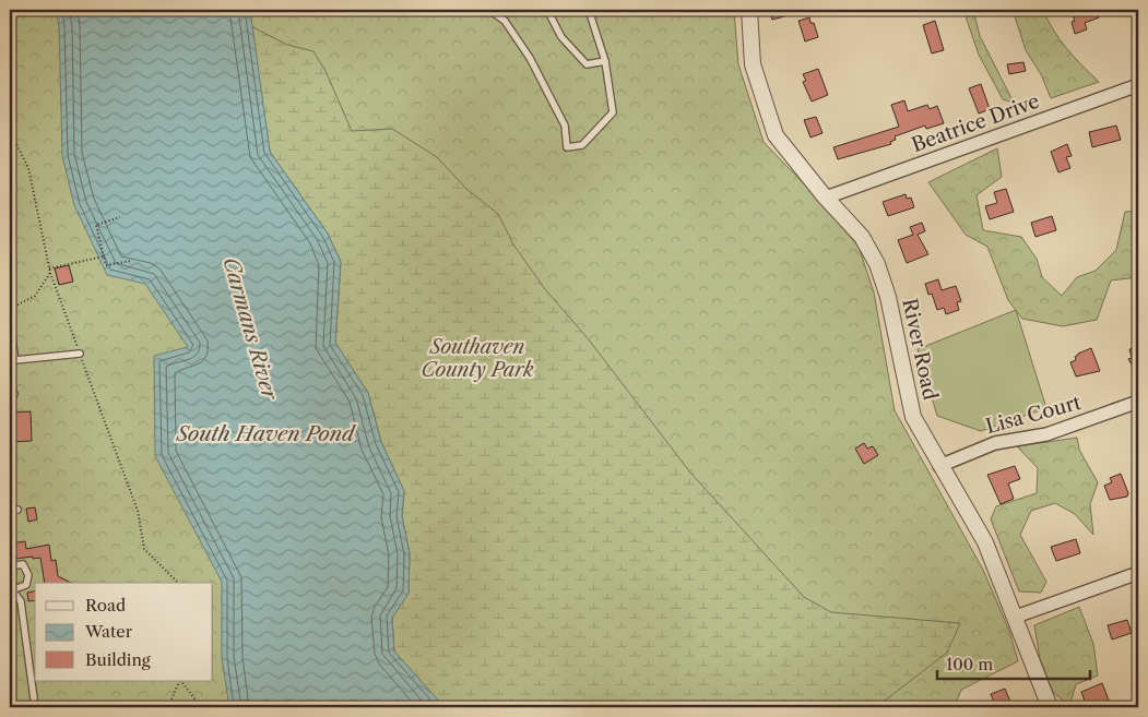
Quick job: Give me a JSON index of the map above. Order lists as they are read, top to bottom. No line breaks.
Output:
{"streets":{"street":["Beatrice Drive","River Road","Lisa Court"]},"crossings":[["Beatrice Drive","River Road"],["River Road","Lisa Court"]],"water":["Carmans River","South Haven Pond"],"parks":["Southaven County Park"],"legend":["Road","Water","Building"],"scale_bar":"100 m"}
